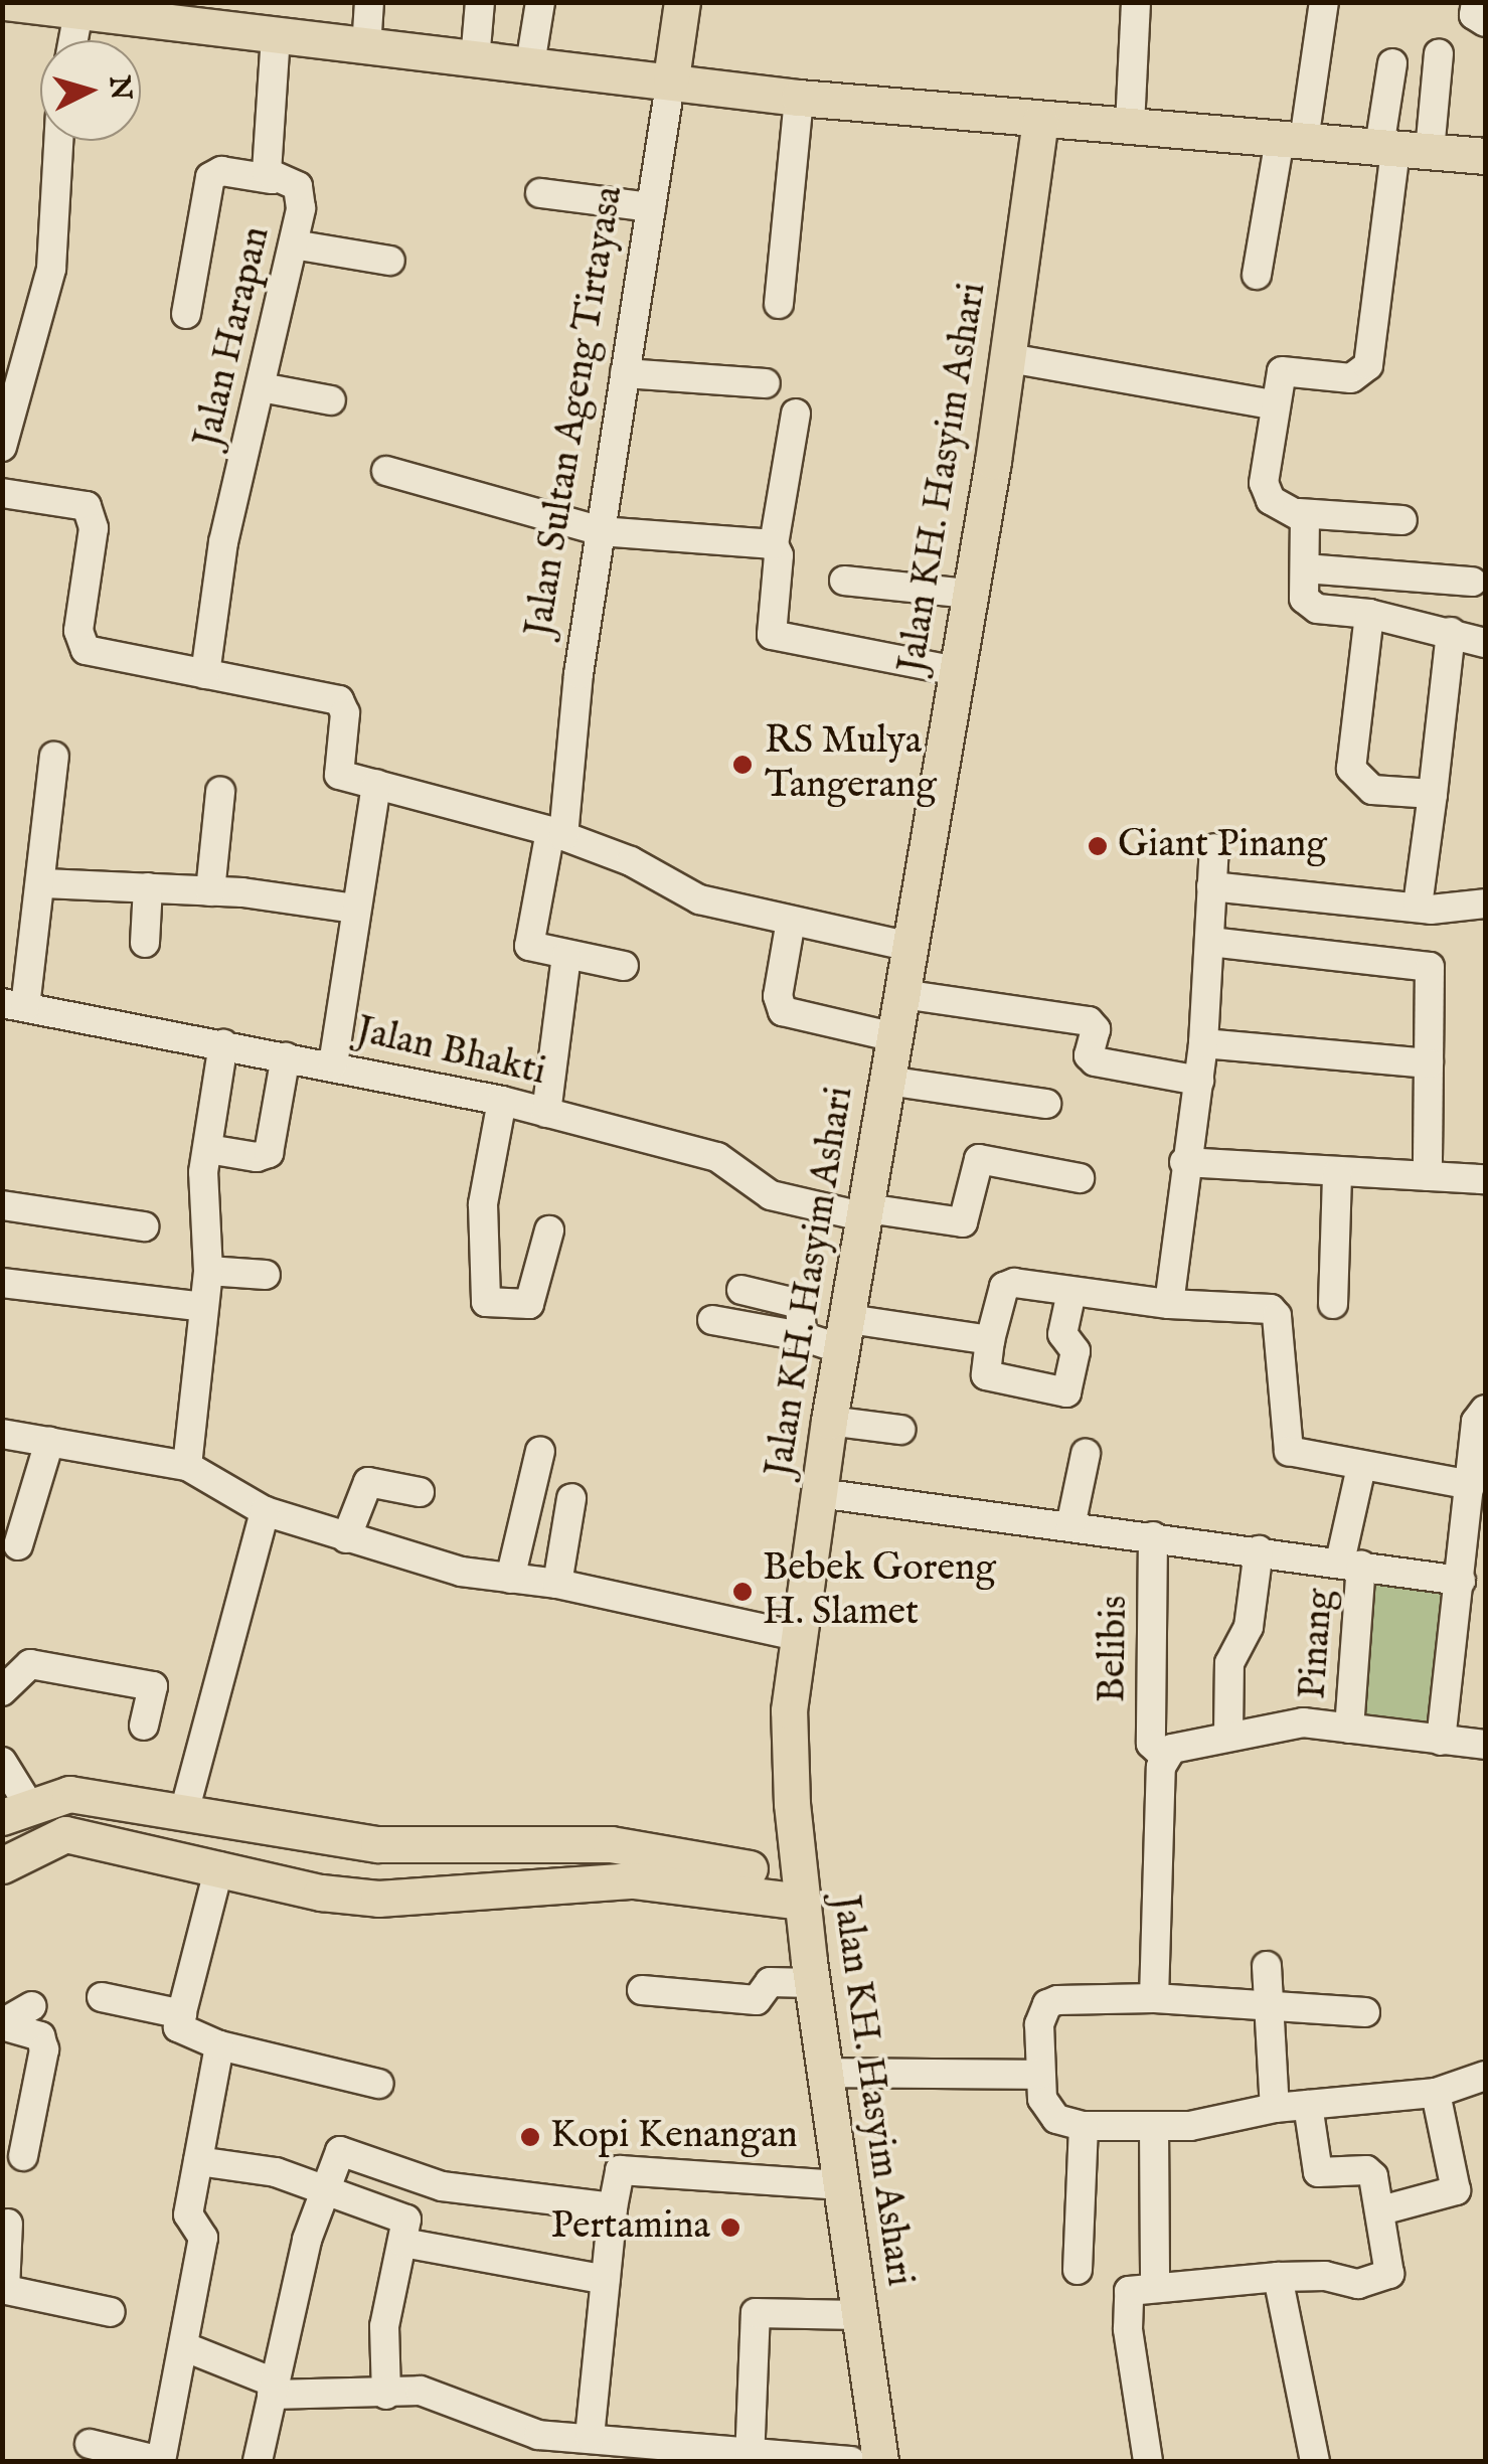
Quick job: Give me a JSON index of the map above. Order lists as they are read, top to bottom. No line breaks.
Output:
{"streets":{"main road":["Jalan Sultan Ageng Tirtayasa","Jalan KH. Hasyim Ashari"],"street":["Jalan Harapan","Jalan Bhakti","Pinang","Belibis"]},"crossings":[["Jalan KH. Hasyim Ashari","Jalan Bhakti"]],"places":["RS Mulya Tangerang","Giant Pinang","Bebek Goreng H. Slamet","Kopi Kenangan","Pertamina"],"north":"right"}
